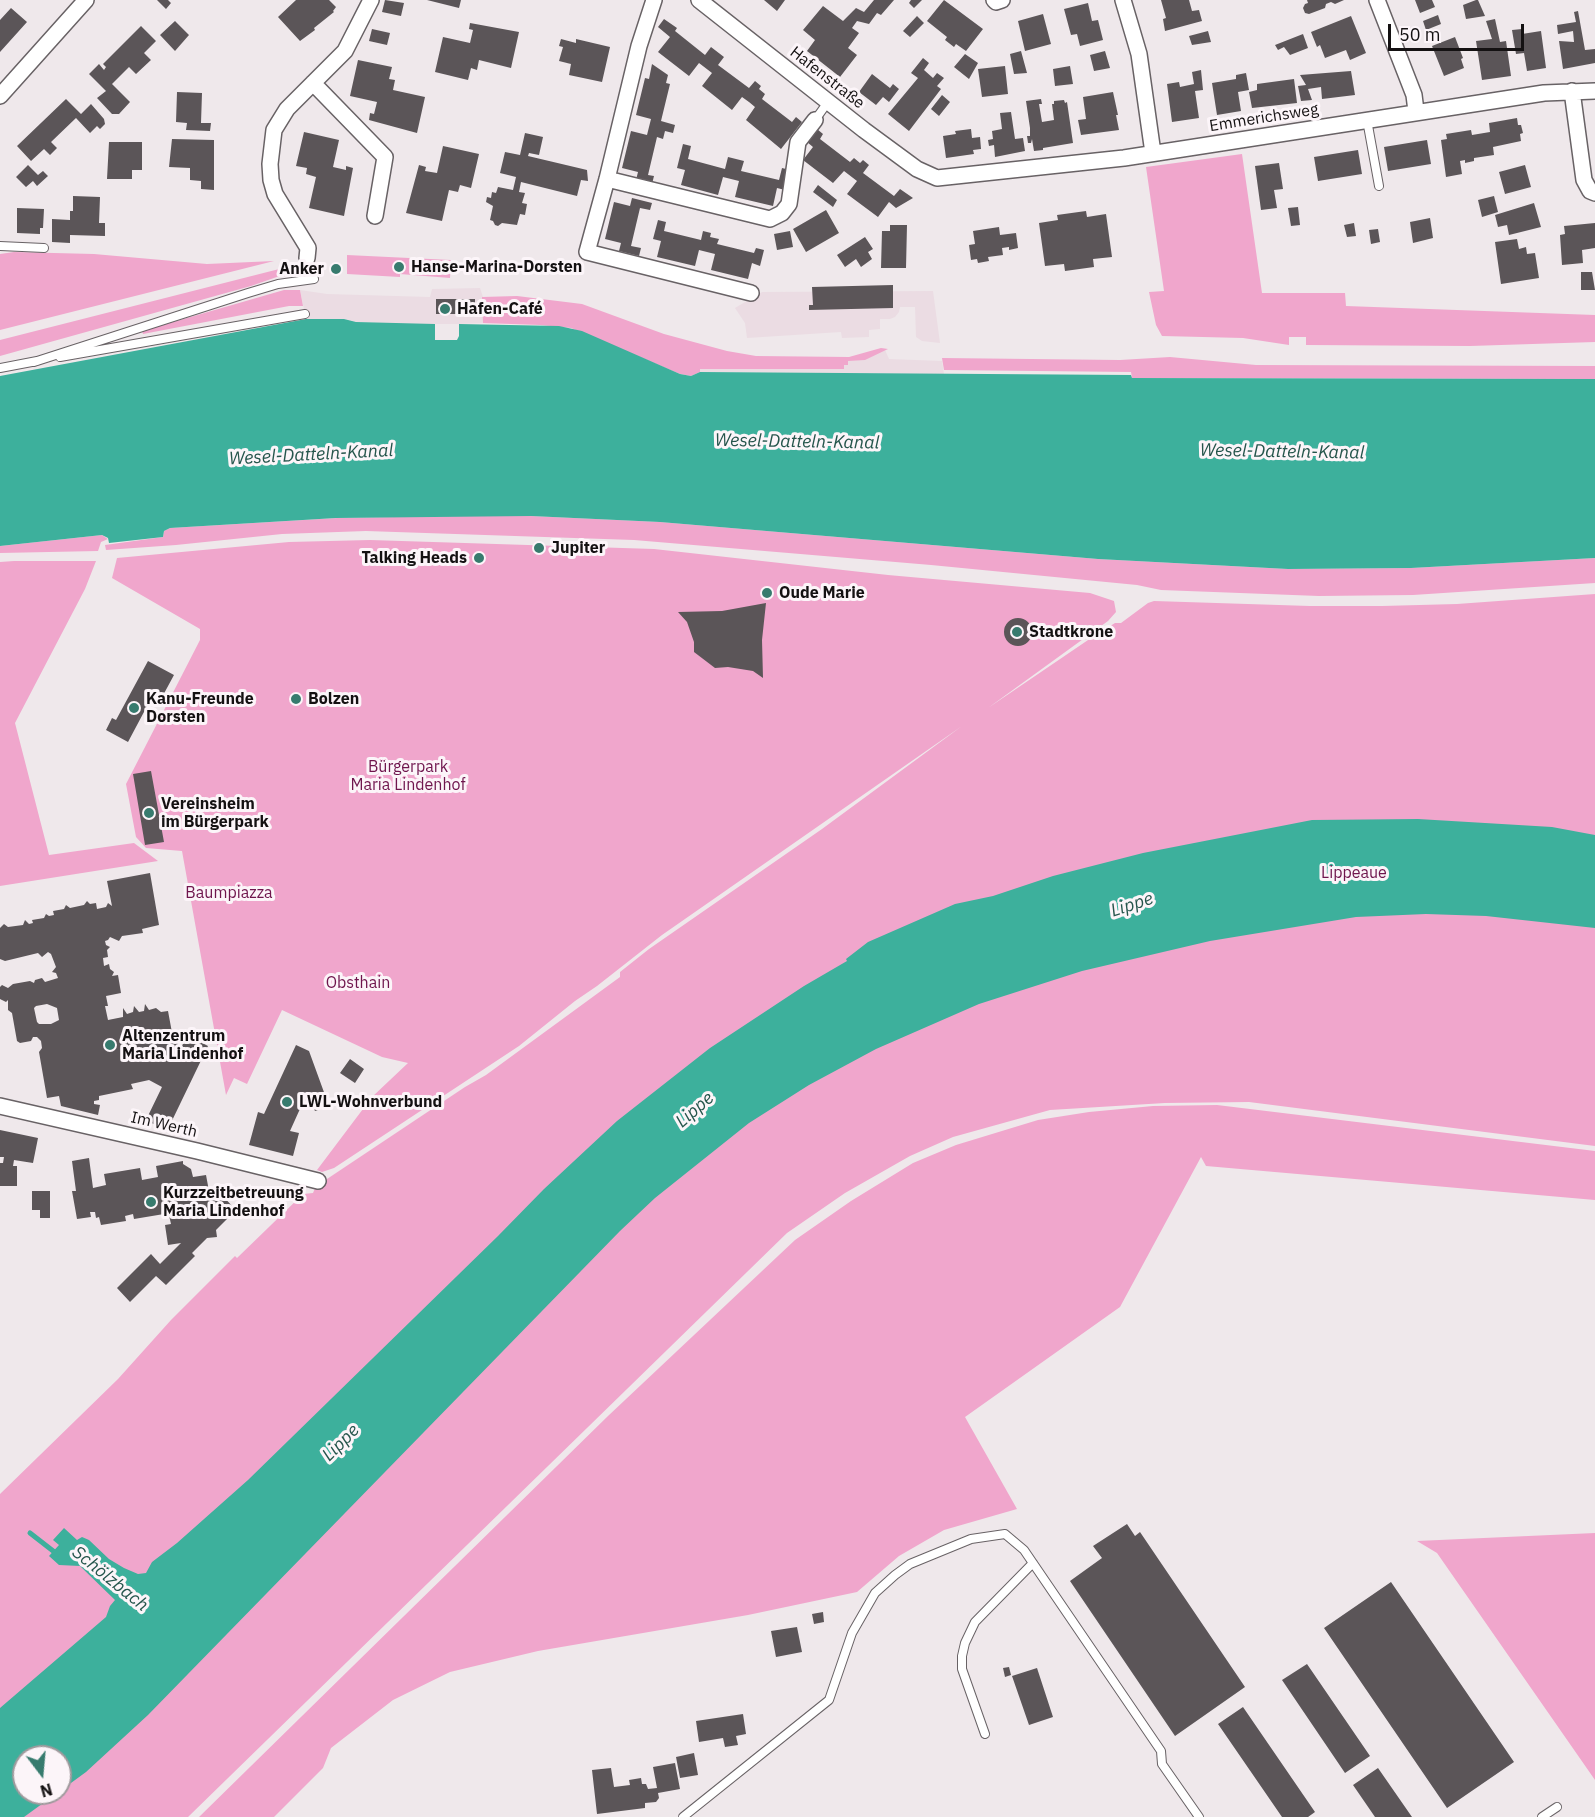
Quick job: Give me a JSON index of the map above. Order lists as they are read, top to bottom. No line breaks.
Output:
{"streets":{"street":["Hafenstraße","Emmerichsweg","Im Werth"]},"crossings":[["Hafenstraße","Emmerichsweg"]],"water":["Wesel-Datteln-Kanal","Lippe","Schölzbach"],"parks":["Bürgerpark Maria Lindenhof","Lippeaue","Baumpiazza","Obsthain"],"places":["Hanse-Marina-Dorsten","Anker","Hafen-Café","Jupiter","Talking Heads","Oude Marie","Stadtkrone","Bolzen","Kanu-Freunde Dorsten","Vereinsheim im Bürgerpark","Altenzentrum Maria Lindenhof","LWL-Wohnverbund","Kurzzeitbetreuung Maria Lindenhof"],"scale_bar":"50 m","north":"bottom"}
